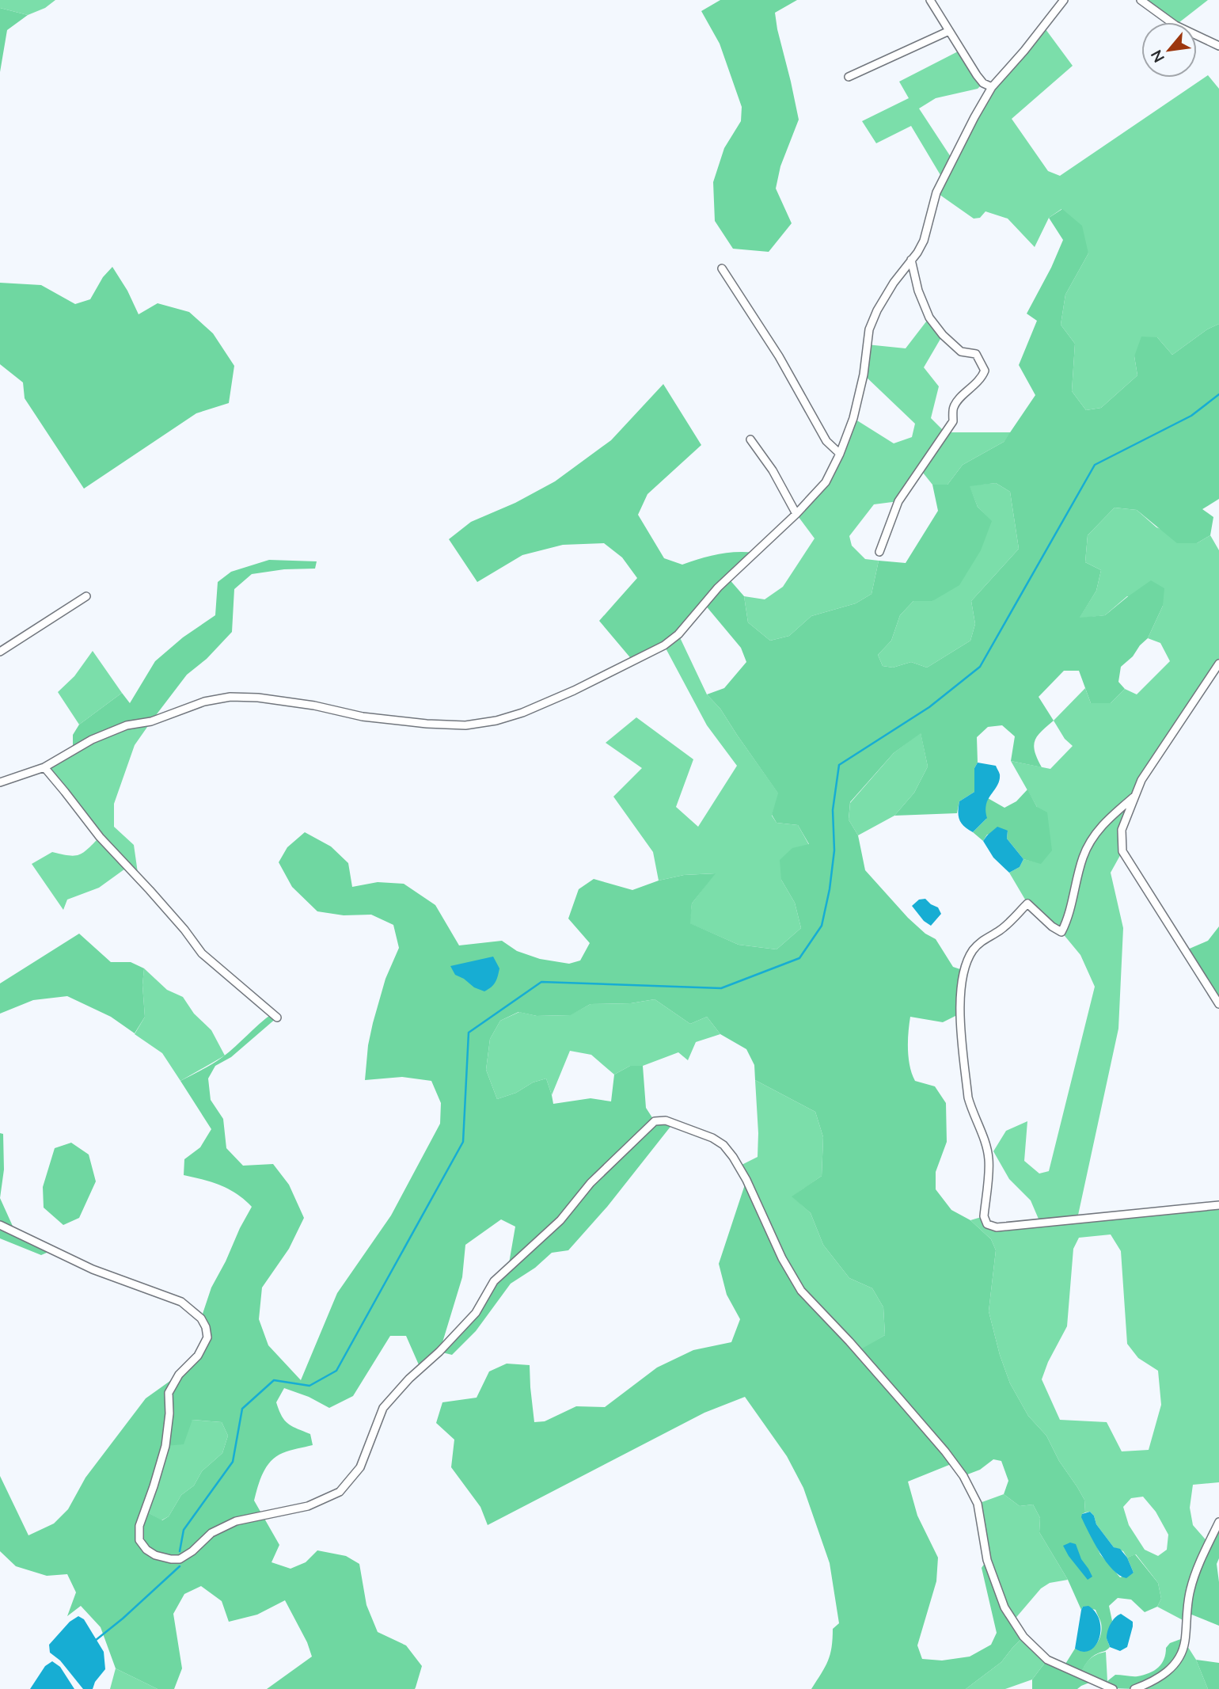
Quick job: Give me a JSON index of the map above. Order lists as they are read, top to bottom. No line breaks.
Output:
{"north":"bottom left"}
